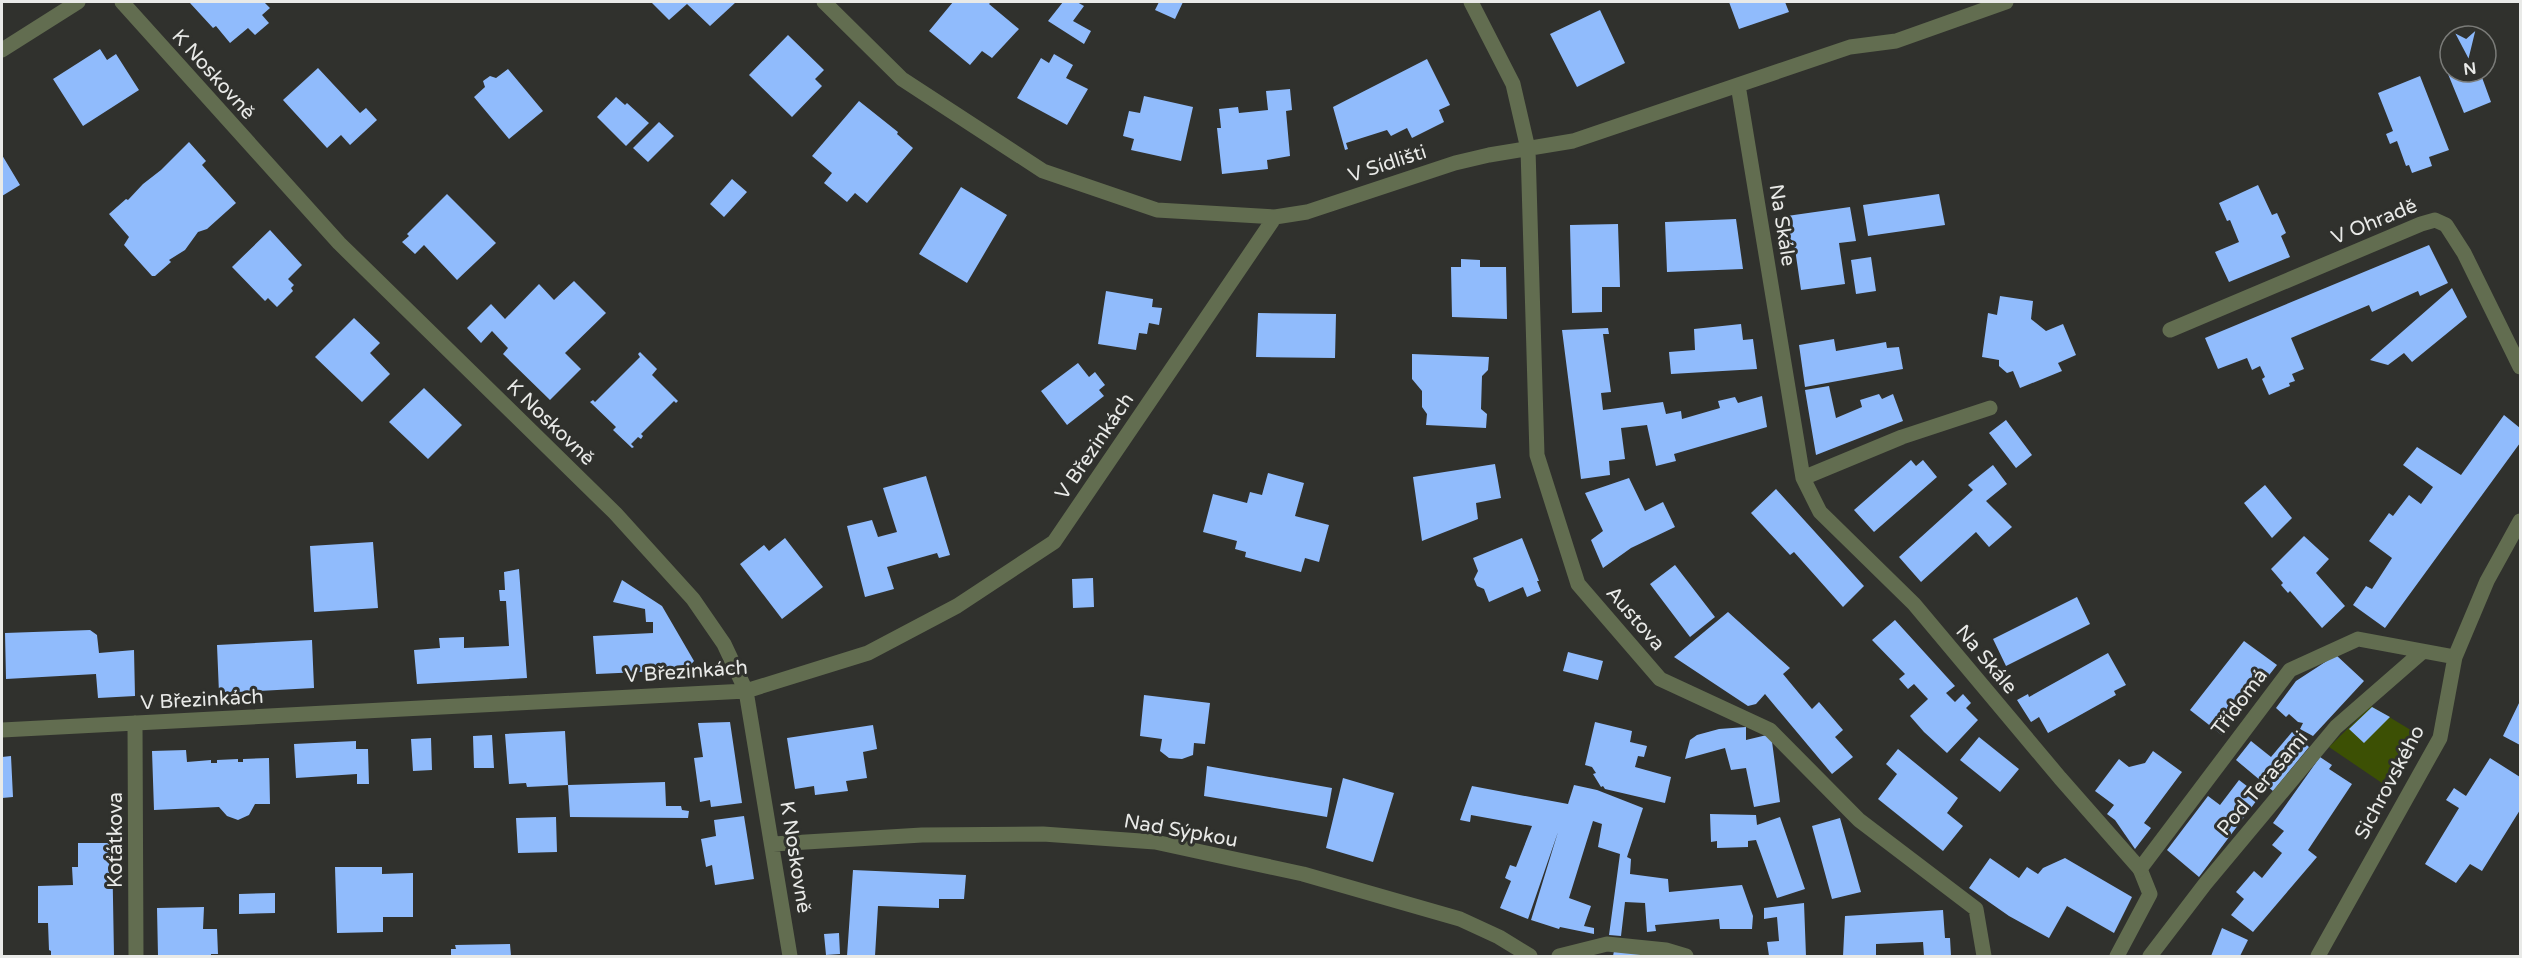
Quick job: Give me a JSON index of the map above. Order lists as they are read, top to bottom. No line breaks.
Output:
{"streets":{"street":["K Noskovně","V Sídlišti","V Ohradě","Na Skále","V Březinkách","Austova","Třídomá","Sichrovského","Pod Terasami","Nad Sýpkou","Koťátkova"]},"crossings":[["K Noskovně","V Březinkách"],["K Noskovně","Nad Sýpkou"],["V Sídlišti","Na Skále"],["V Sídlišti","V Březinkách"],["V Sídlišti","Austova"],["Na Skále","Třídomá"],["V Březinkách","Koťátkova"],["Třídomá","Sichrovského"],["Třídomá","Pod Terasami"]],"north":"bottom"}
